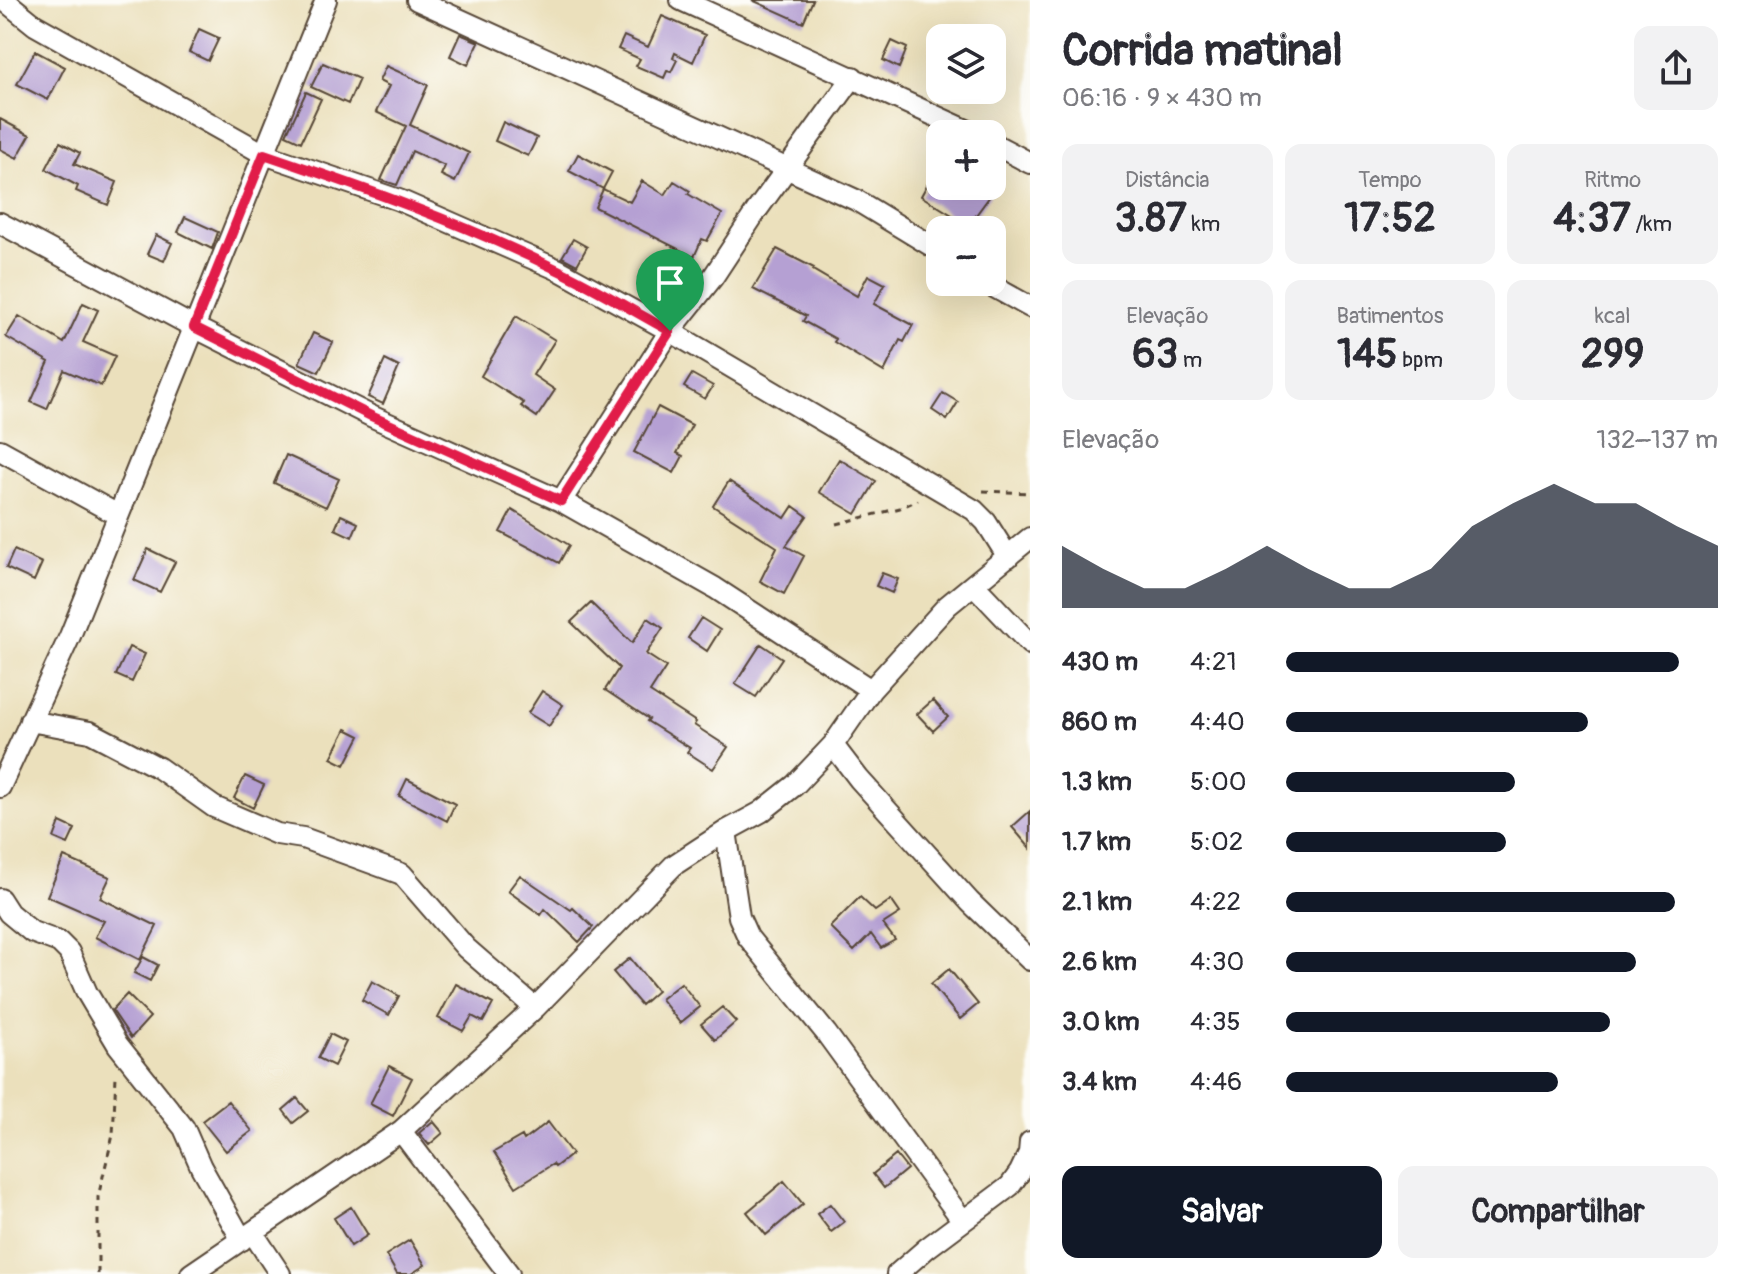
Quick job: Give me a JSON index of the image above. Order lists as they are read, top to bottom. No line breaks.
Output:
{"page":{"heading":["Corrida matinal","06:16 · 9 × 430 m"],"map_buttons":["+","−"],"stats":[["Distância","3.87 km"],["Tempo","17:52"],["Ritmo","4:37 /km"],["Elevação","63 m"],["Batimentos","145 bpm"],["kcal","299"]],"chart":["Elevação","132–137 m"],"list":[{"name":"430 m","note":"4:21"},{"name":"860 m","note":"4:40"},{"name":"1.3 km","note":"5:00"},{"name":"1.7 km","note":"5:02"},{"name":"2.1 km","note":"4:22"},{"name":"2.6 km","note":"4:30"},{"name":"3.0 km","note":"4:35"},{"name":"3.4 km","note":"4:46"}],"buttons":["Salvar","Compartilhar"]}}
